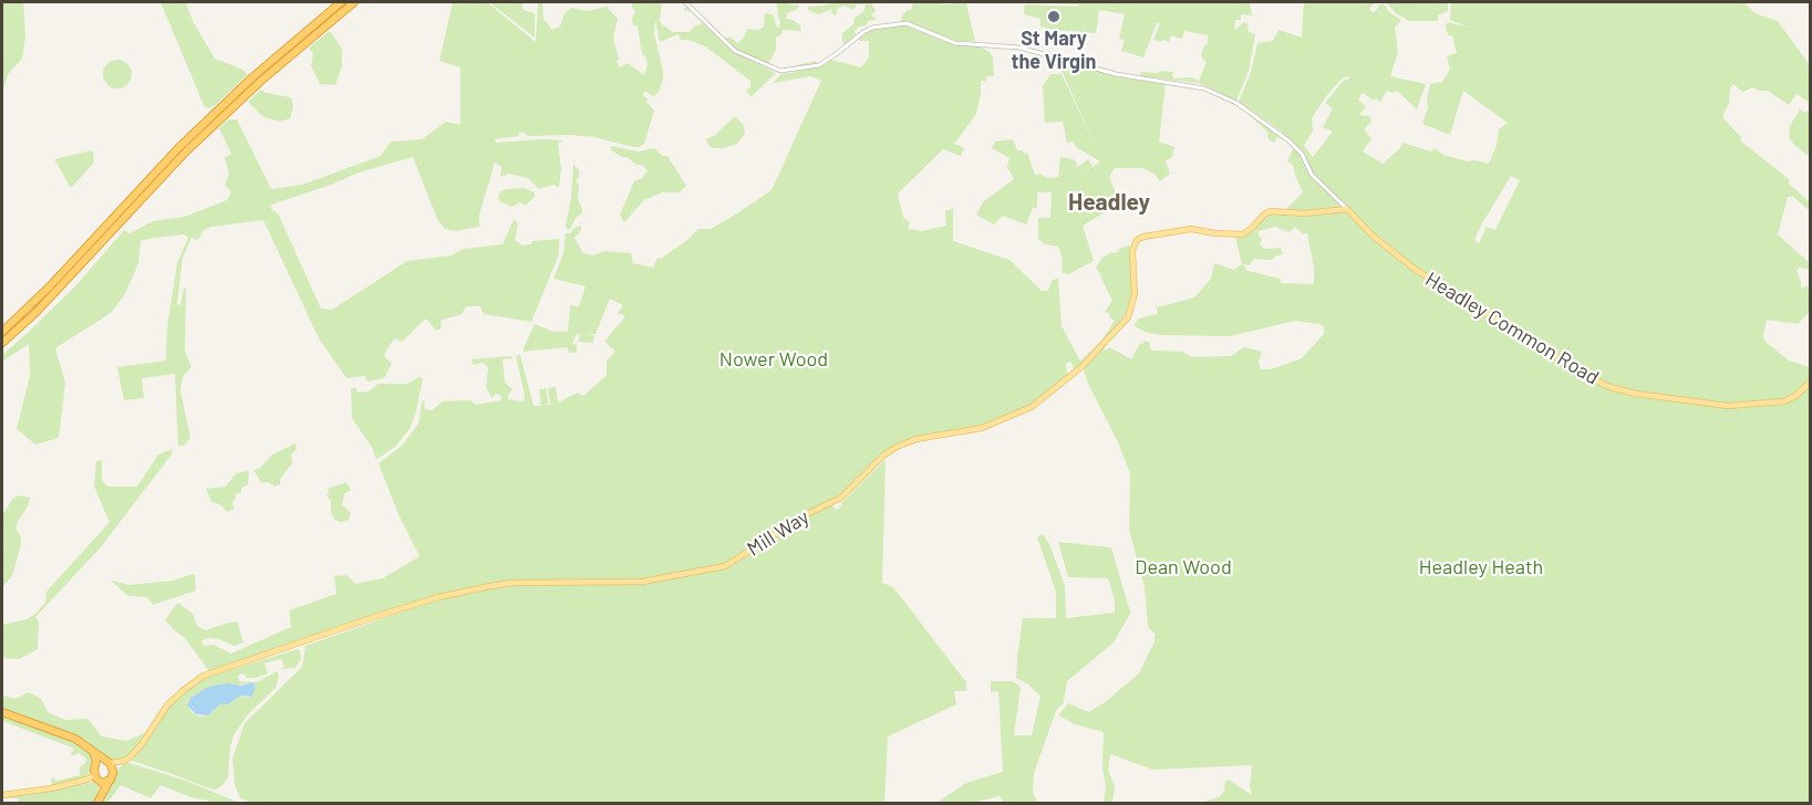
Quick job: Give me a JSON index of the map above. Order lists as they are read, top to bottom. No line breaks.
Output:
{"streets":{"main road":["Headley Common Road","Mill Way"]},"crossings":[["Headley Common Road","Mill Way"]],"districts":["Headley"],"parks":["Nower Wood","Dean Wood","Headley Heath"],"places":["St Mary the Virgin"]}
